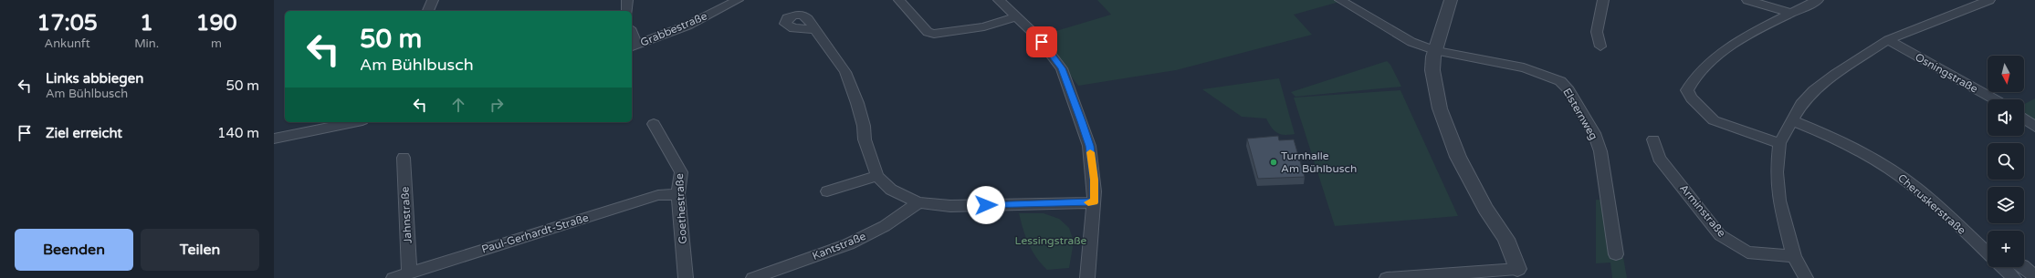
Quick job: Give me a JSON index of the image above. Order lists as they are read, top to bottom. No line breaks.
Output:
{"streets":{"street":["Grabbestraße","Osningstraße","Elsternweg","Cheruskerstraße","Goethestraße","Arminstraße","Jahnstraße","Paul-Gerhardt-Straße","Kantstraße"]},"crossings":[["Goethestraße","Paul-Gerhardt-Straße"],["Jahnstraße","Paul-Gerhardt-Straße"]],"parks":["Lessingstraße"],"places":["Turnhalle Am Bühlbusch"],"north":"bottom","page":{"eta":["17:05","Ankunft","1","Min.","190","m"],"turn":["50 m","Am Bühlbusch"],"map_buttons":"+","list":[{"name":"Links abbiegen","note":"Am Bühlbusch","value":"50 m"},{"name":"Ziel erreicht","value":"140 m"}],"buttons":["Beenden","Teilen"]}}
